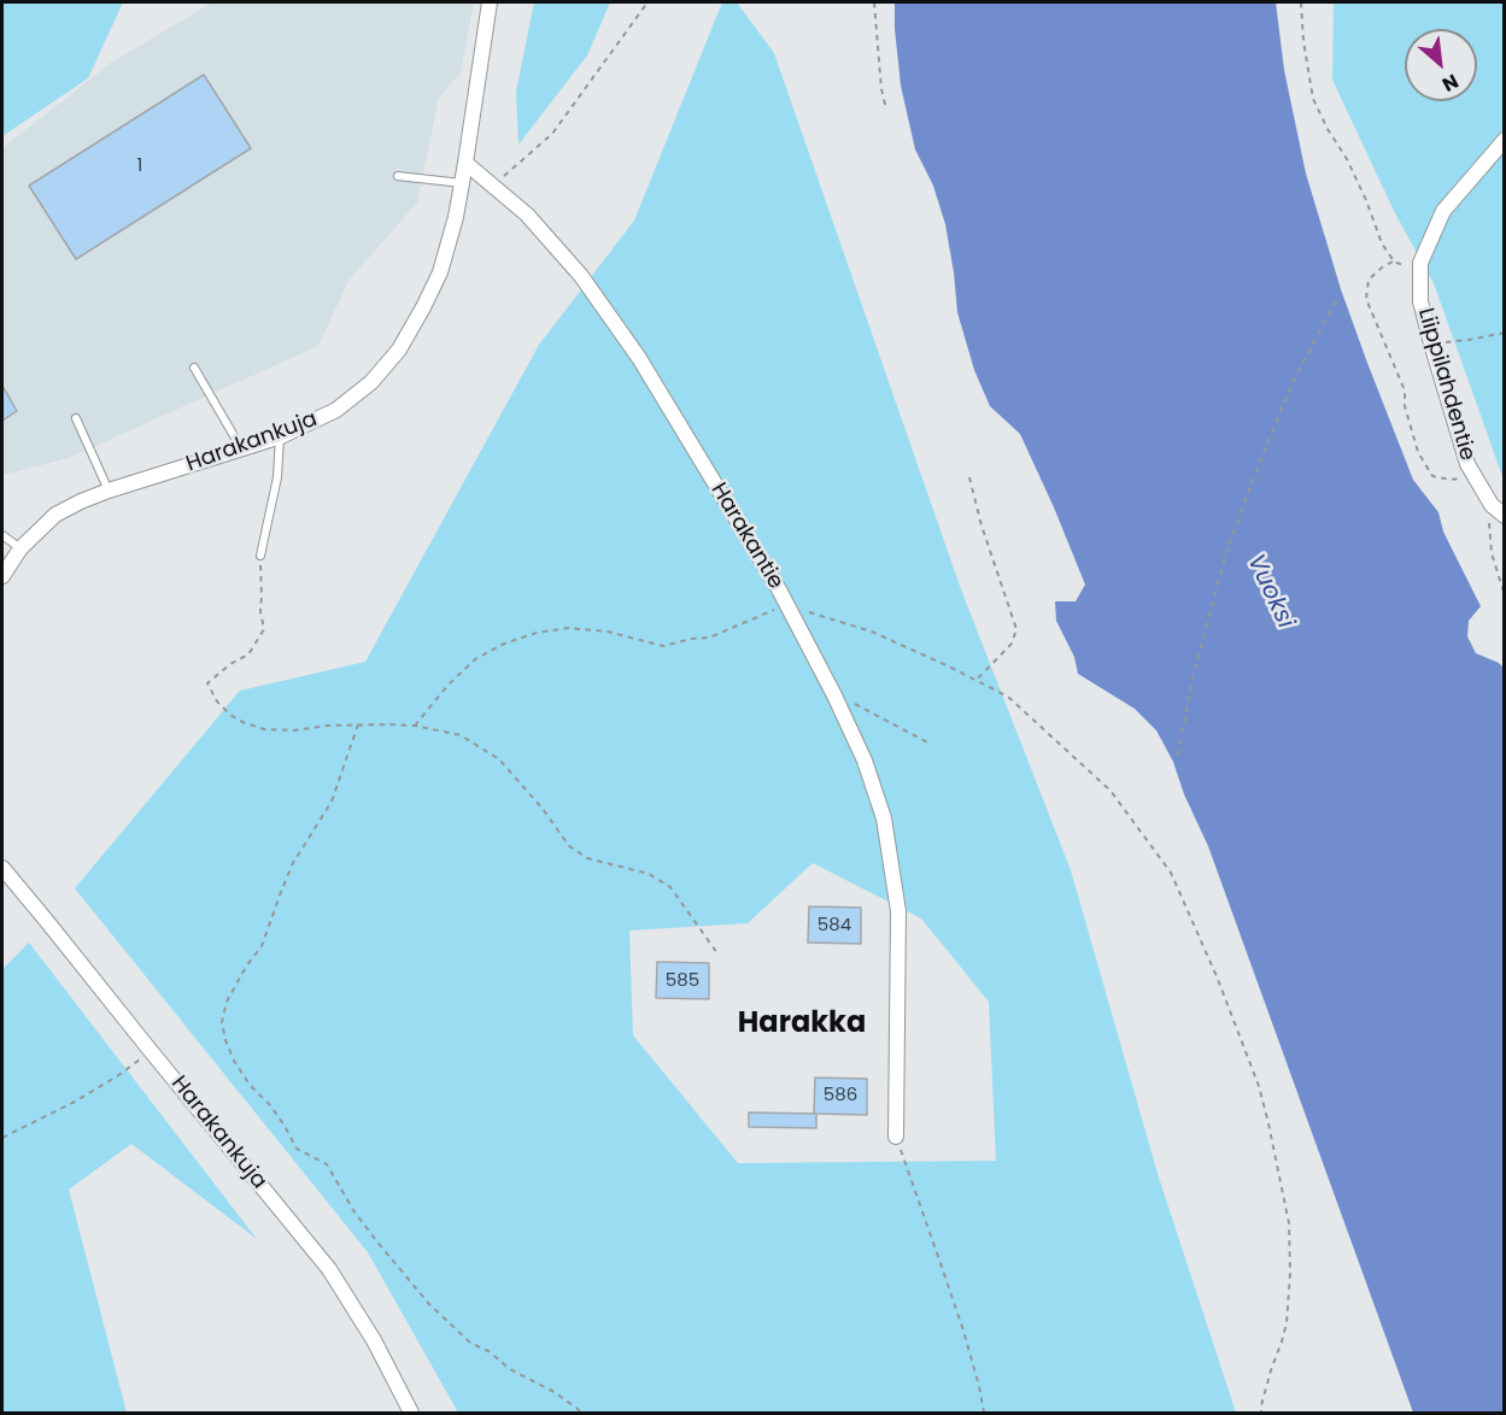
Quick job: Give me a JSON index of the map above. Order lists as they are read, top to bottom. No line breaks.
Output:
{"streets":{"street":["Liippilahdentie","Harakankuja","Harakantie"]},"crossings":[["Harakankuja","Harakantie"]],"districts":["Harakka"],"water":["Vuoksi"],"house_numbers":["1","584","585","586"],"north":"bottom right"}
